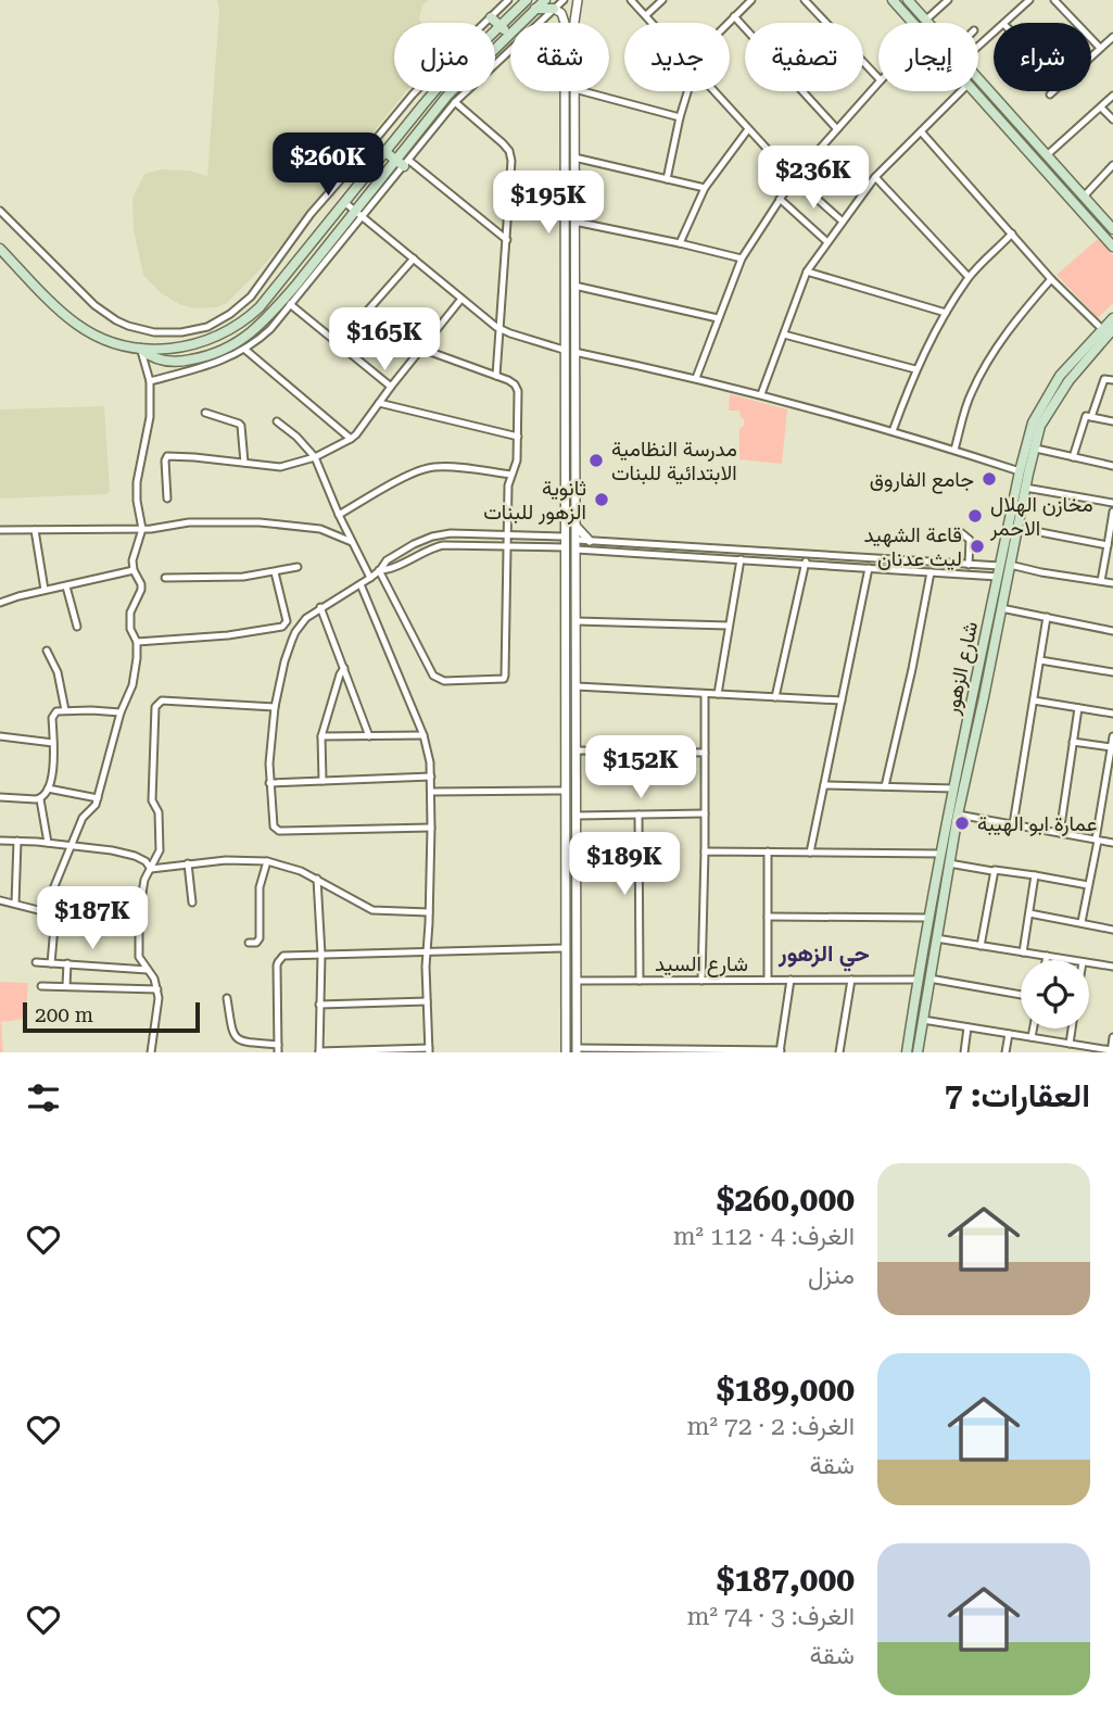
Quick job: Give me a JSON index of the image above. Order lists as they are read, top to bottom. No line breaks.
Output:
{"streets":{"main road":["شارع الزهور"],"street":["شارع السيد"]},"crossings":[["شارع الزهور","شارع السيد"]],"districts":["حي الزهور"],"places":["مدرسة النظامية الابتدائية للبنات","جامع الفاروق","ثانوية الزهور للبنات","مخازن الهلال الاحمر","قاعة الشهيد ليث عدنان","عمارة ابو الهيبة"],"scale_bar":"200 m","page":{"chip":["شراء","إيجار","تصفية","جديد","شقة","منزل"],"price":["$260K","$236K","$195K","$165K","$152K","$189K","$187K"],"scale":"200 m","heading":"العقارات: 7","list":[{"name":"$260,000","note":"الغرف: 4 · 112 m² · منزل"},{"name":"$189,000","note":"الغرف: 2 · 72 m² · شقة"},{"name":"$187,000","note":"الغرف: 3 · 74 m² · شقة"}]}}
